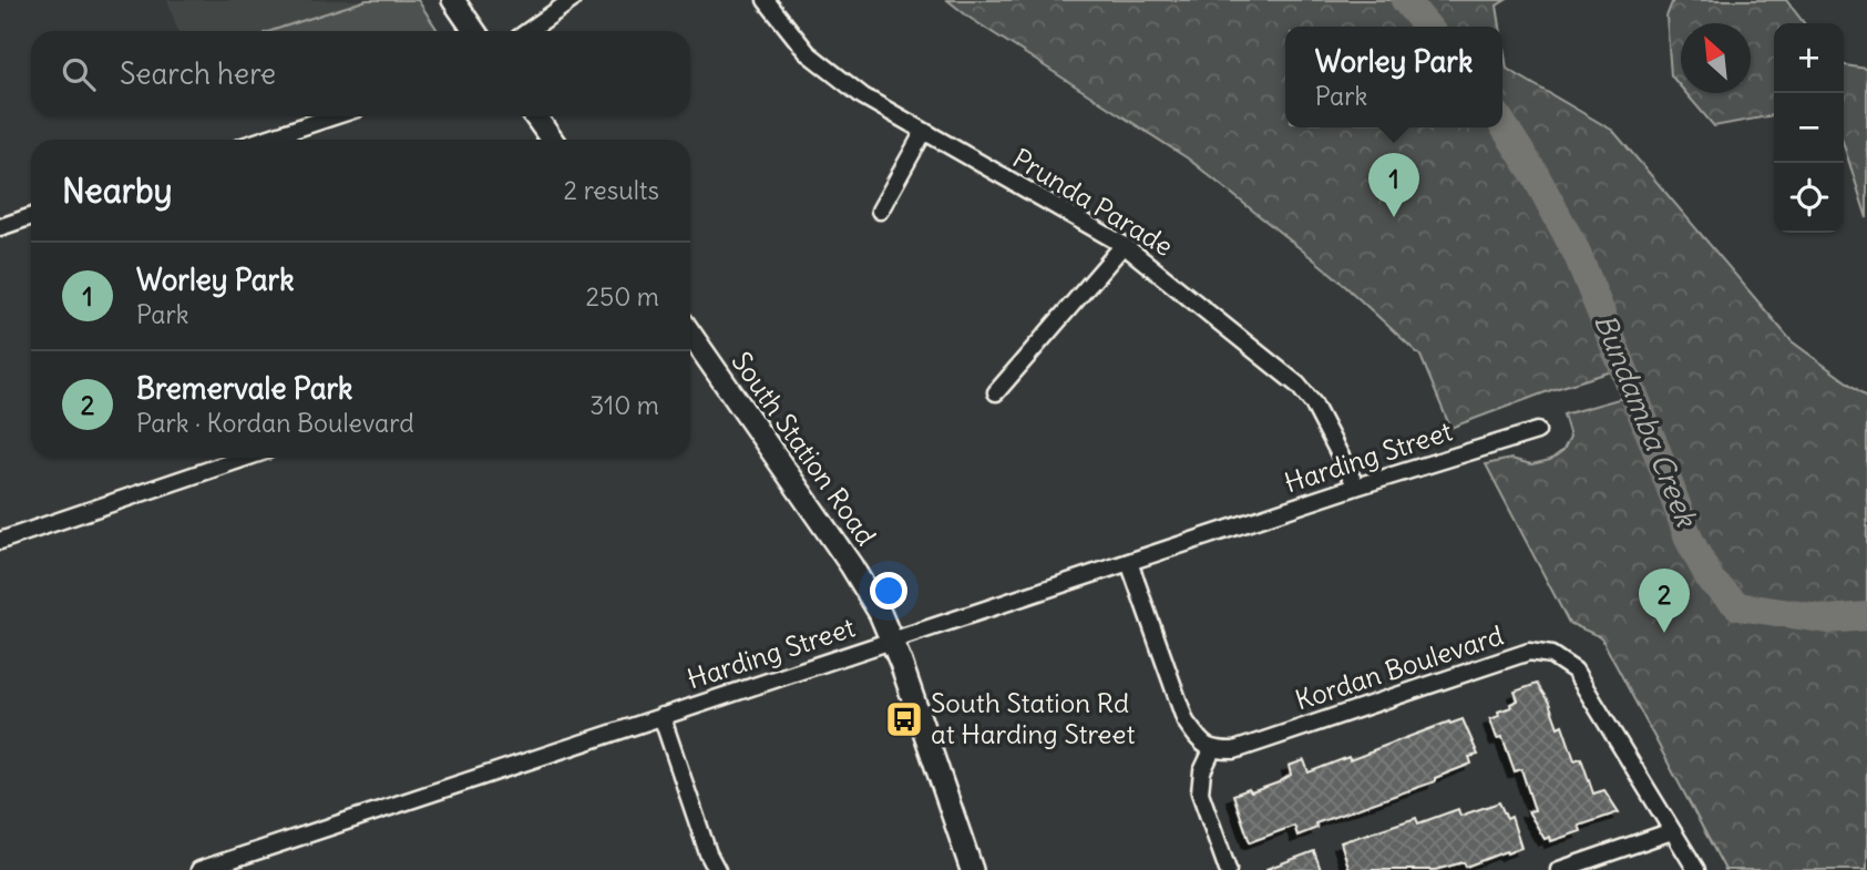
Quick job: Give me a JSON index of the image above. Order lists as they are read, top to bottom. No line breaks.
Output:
{"streets":{"main road":["South Station Road"],"street":["Prunda Parade","Harding Street","Kordan Boulevard"]},"crossings":[["Prunda Parade","Harding Street"],["South Station Road","Harding Street"]],"water":["Bundamba Creek"],"places":{"bus stop":["South Station Rd at Harding Street"]},"north":"top left","page":{"map_buttons":["+","−"],"popup":["Worley Park","Park"],"search":"Search here","heading":["Nearby","2 results"],"pins":["1","2"],"list":[{"mark":"1","name":"Worley Park","note":"Park","value":"250 m"},{"mark":"2","name":"Bremervale Park","note":"Park · Kordan Boulevard","value":"310 m"}]}}
